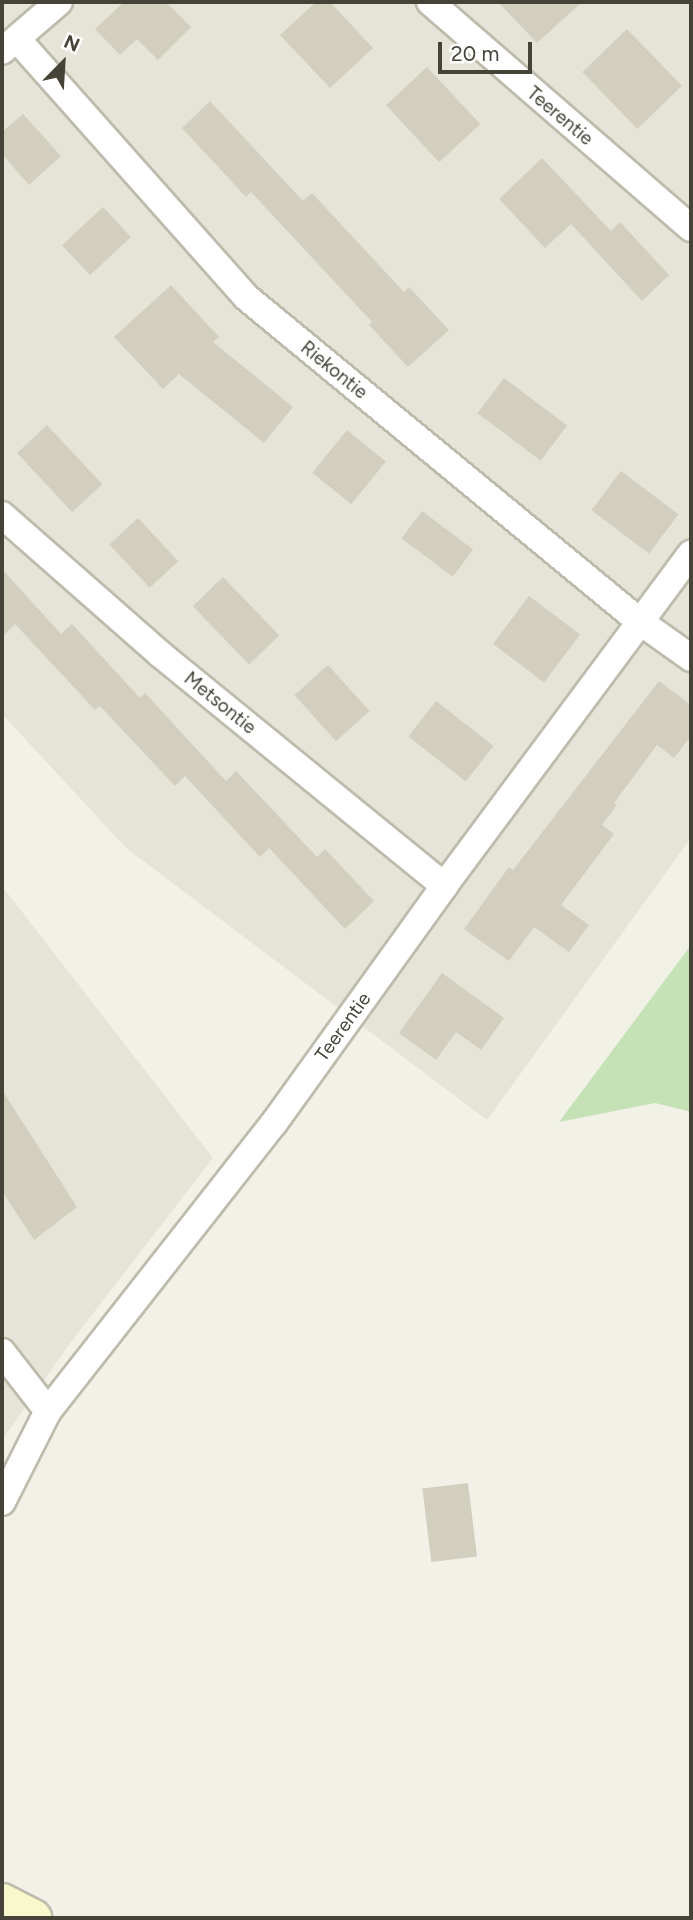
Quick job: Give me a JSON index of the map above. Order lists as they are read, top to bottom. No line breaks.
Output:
{"streets":{"street":["Teerentie","Riekontie","Metsontie"]},"crossings":[["Teerentie","Riekontie"],["Teerentie","Metsontie"]],"scale_bar":"20 m","north":"top right"}
